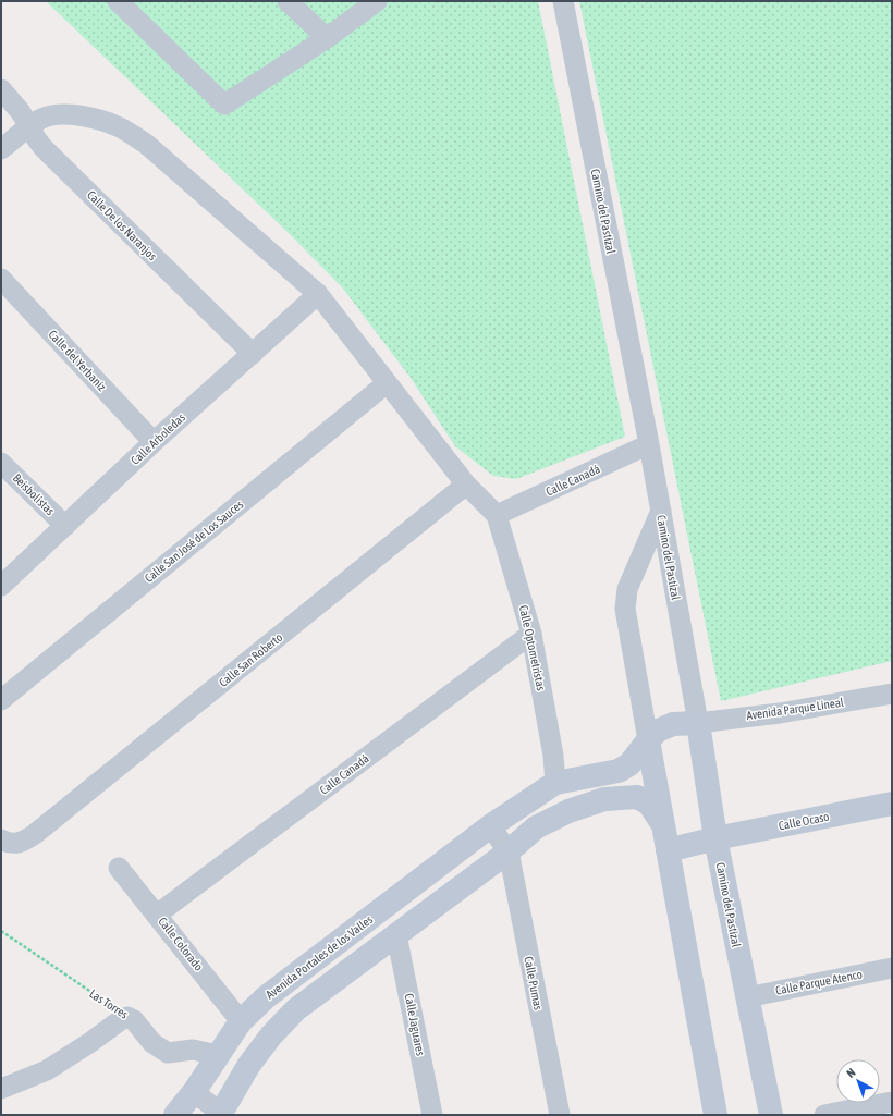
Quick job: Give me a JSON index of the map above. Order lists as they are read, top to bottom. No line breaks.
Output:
{"streets":{"street":["Camino del Pastizal","Calle De los Naranjos","Calle del Yerbaniz","Calle Arboledas","Calle Canadá","Beisbolistas","Calle San José de Los Sauces","Calle Optometristas","Calle San Roberto","Avenida Parque Lineal","Calle Ocaso","Calle Colorado","Avenida Portales de los Valles","Calle Parque Atenco","Calle Pumas","Las Torres","Calle Jaguares"]},"crossings":[["Camino del Pastizal","Calle Canadá"],["Camino del Pastizal","Avenida Parque Lineal"],["Camino del Pastizal","Calle Ocaso"],["Camino del Pastizal","Calle Parque Atenco"],["Calle De los Naranjos","Calle Arboledas"],["Calle del Yerbaniz","Calle Arboledas"],["Calle Arboledas","Beisbolistas"],["Calle Canadá","Calle Optometristas"],["Calle Canadá","Calle Colorado"],["Calle Optometristas","Avenida Portales de los Valles"],["Calle Colorado","Avenida Portales de los Valles"],["Avenida Portales de los Valles","Las Torres"]],"north":"top left"}
